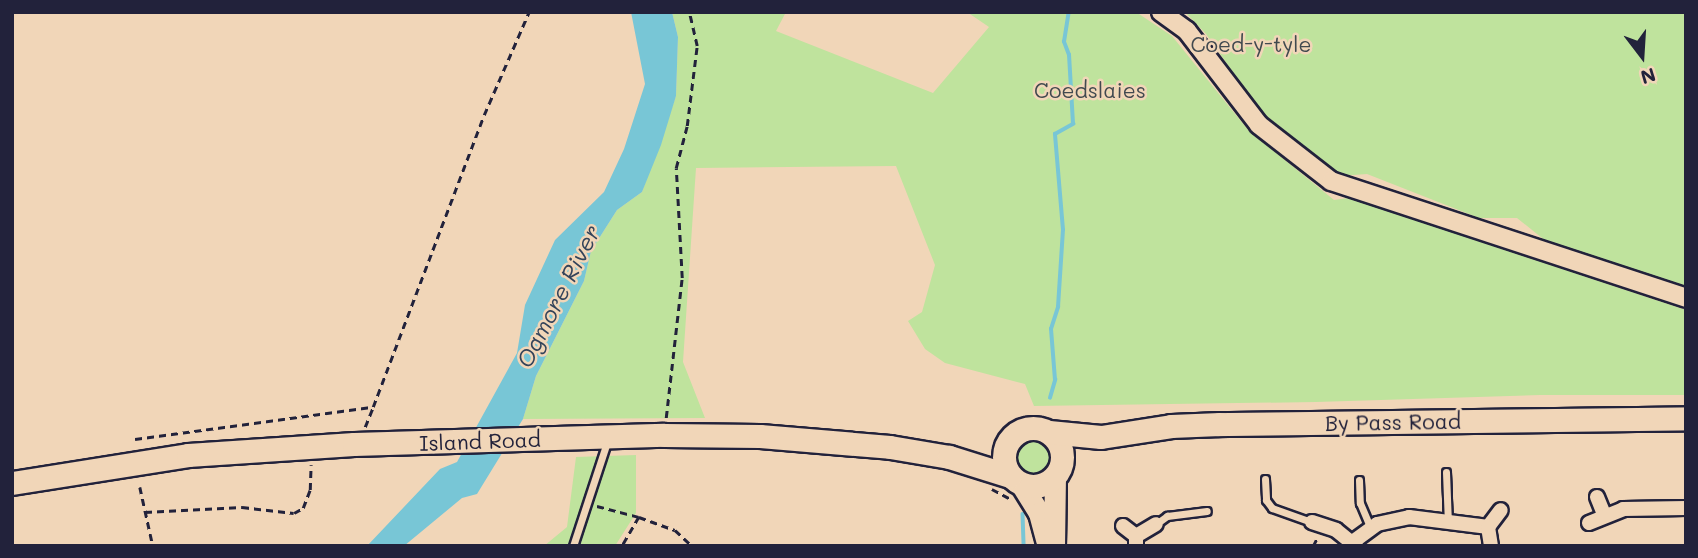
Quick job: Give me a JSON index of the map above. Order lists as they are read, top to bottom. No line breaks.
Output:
{"streets":{"main road":["By Pass Road","Island Road"]},"crossings":[["By Pass Road","Island Road"]],"water":["Ogmore River"],"parks":["Coed-y-tyle","Coedslaies"],"north":"bottom"}
